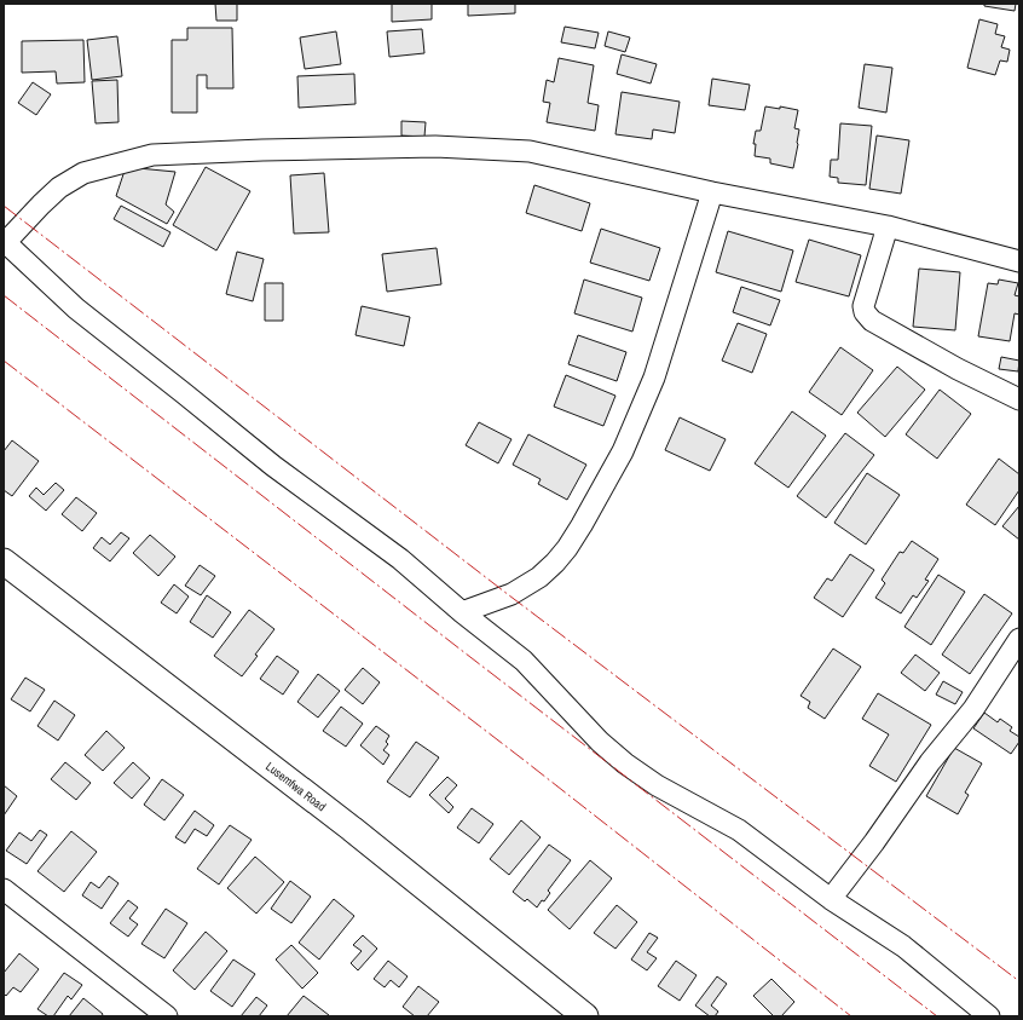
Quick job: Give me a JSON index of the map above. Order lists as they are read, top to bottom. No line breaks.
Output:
{"streets":{"street":["Lusemfwa Road"]}}
